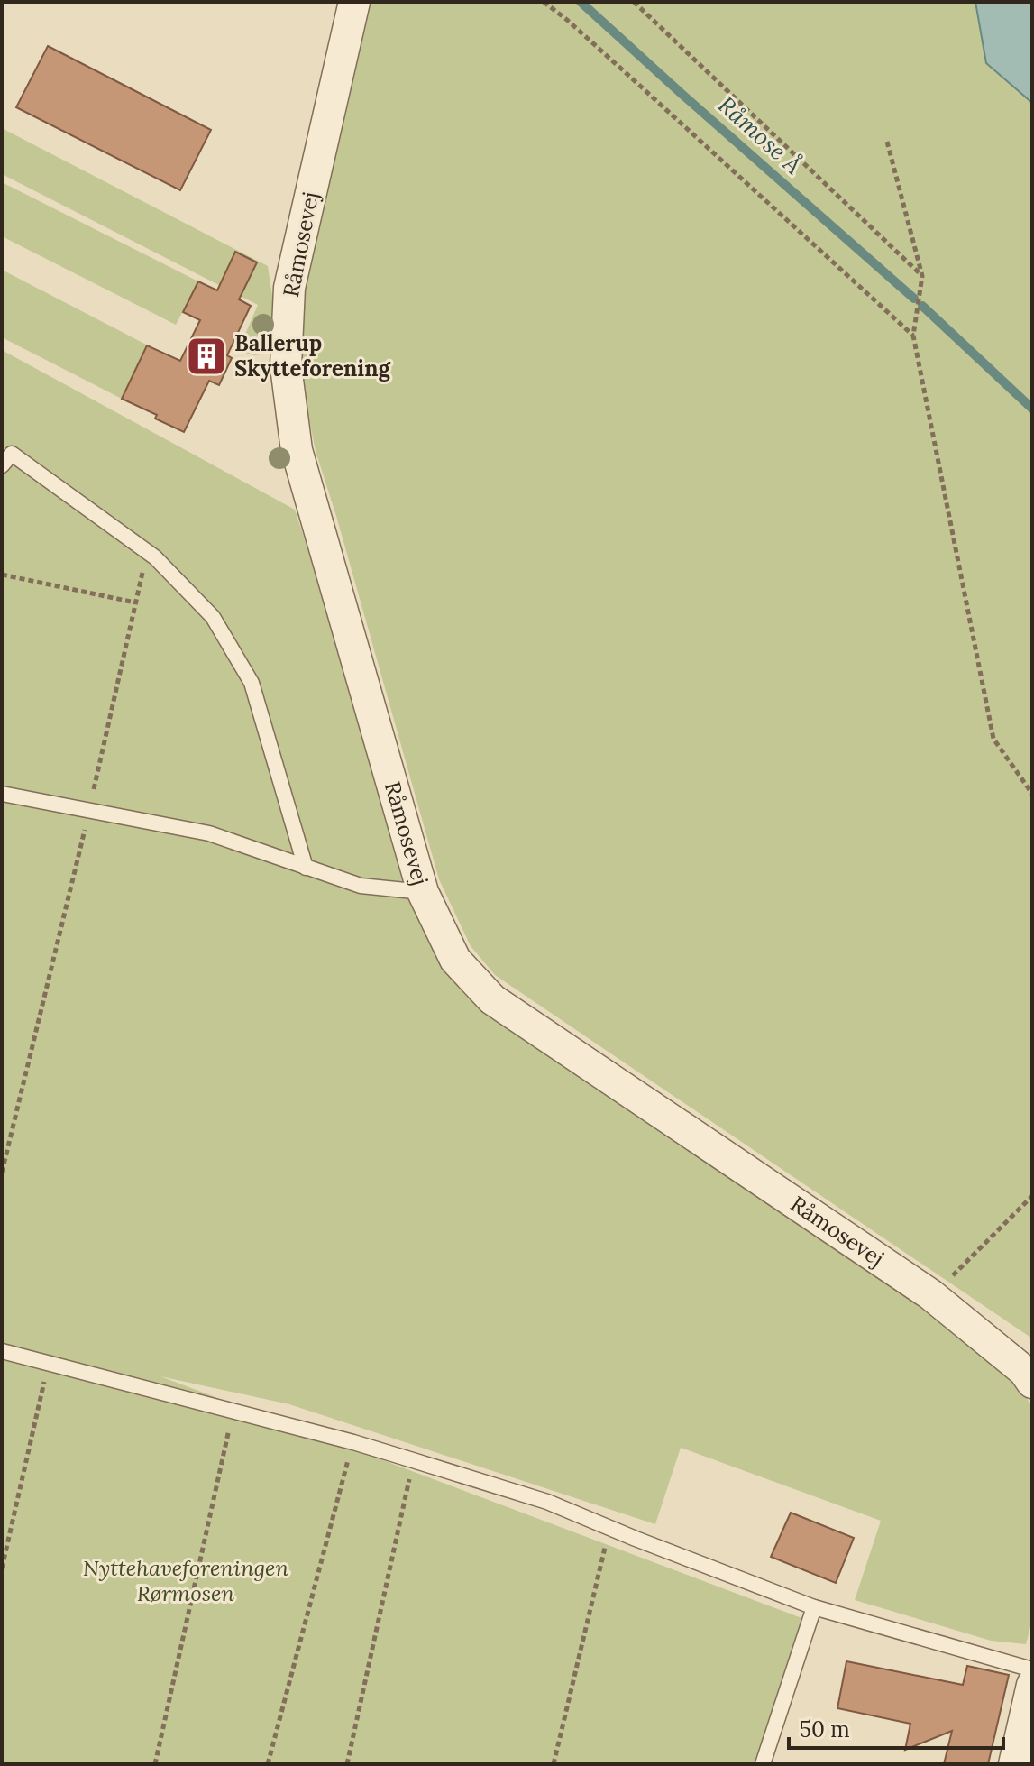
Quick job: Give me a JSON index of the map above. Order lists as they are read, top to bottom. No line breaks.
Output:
{"streets":{"street":["Råmosevej"]},"water":["Råmose Å"],"parks":["Nyttehaveforeningen Rørmosen"],"places":{"building":["Ballerup Skytteforening"]},"scale_bar":"50 m"}
